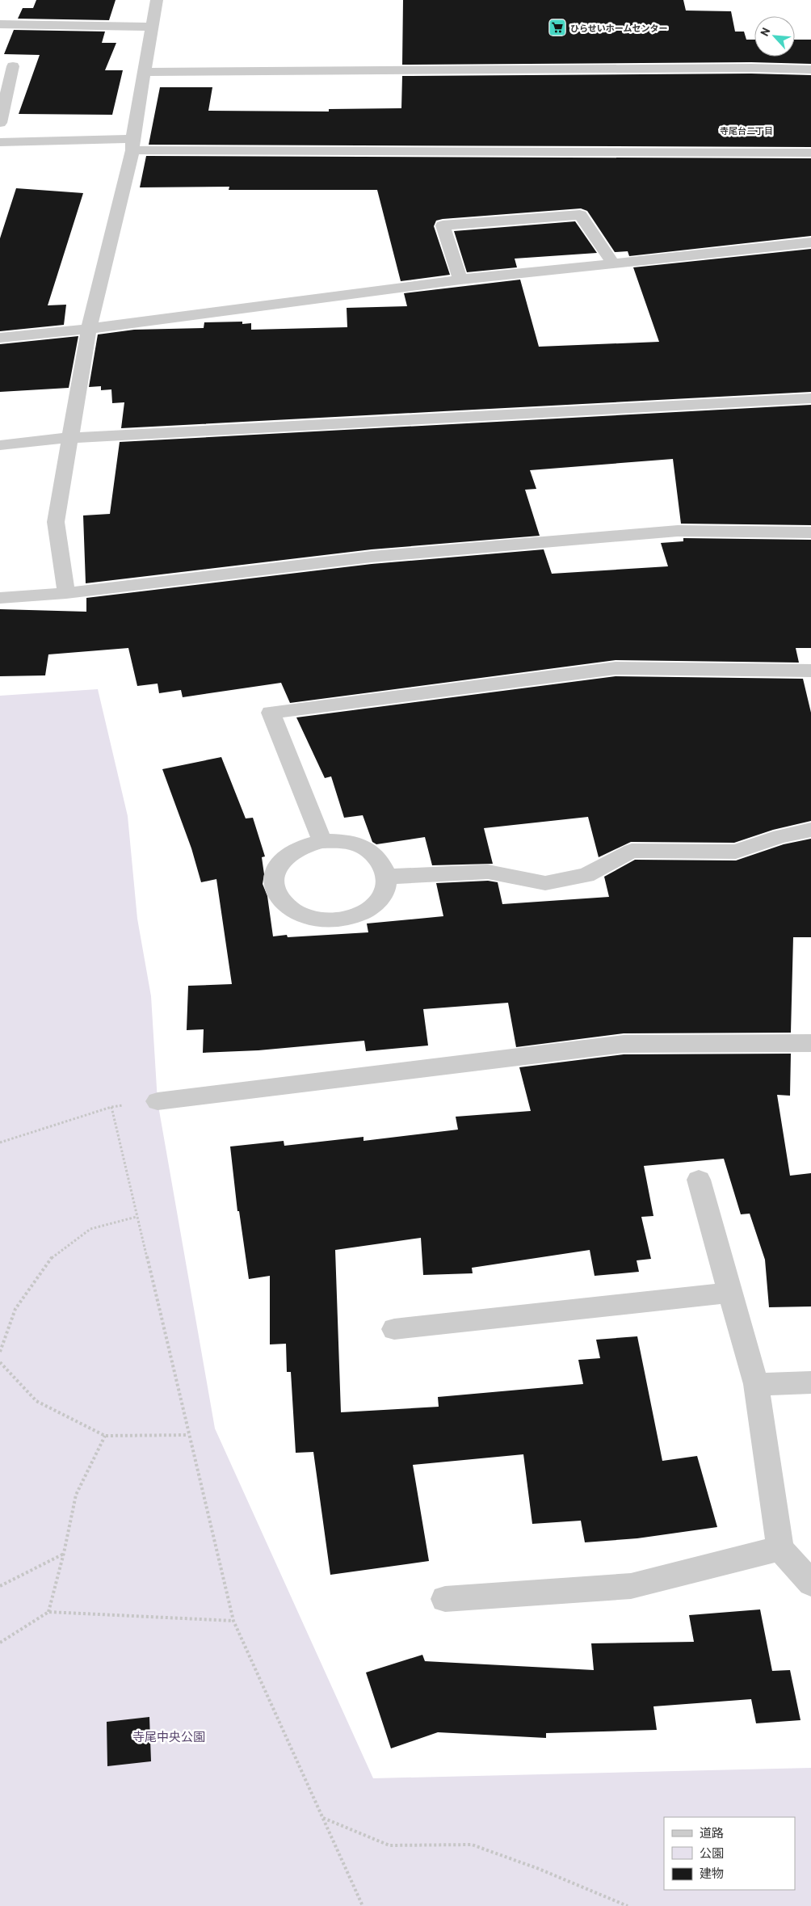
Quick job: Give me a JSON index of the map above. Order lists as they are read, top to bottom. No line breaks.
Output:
{"districts":["寺尾台二丁目"],"parks":["寺尾中央公園"],"places":{"supermarket":["ひらせいホームセンター"]},"legend":["道路","公園","建物"],"north":"top left"}
